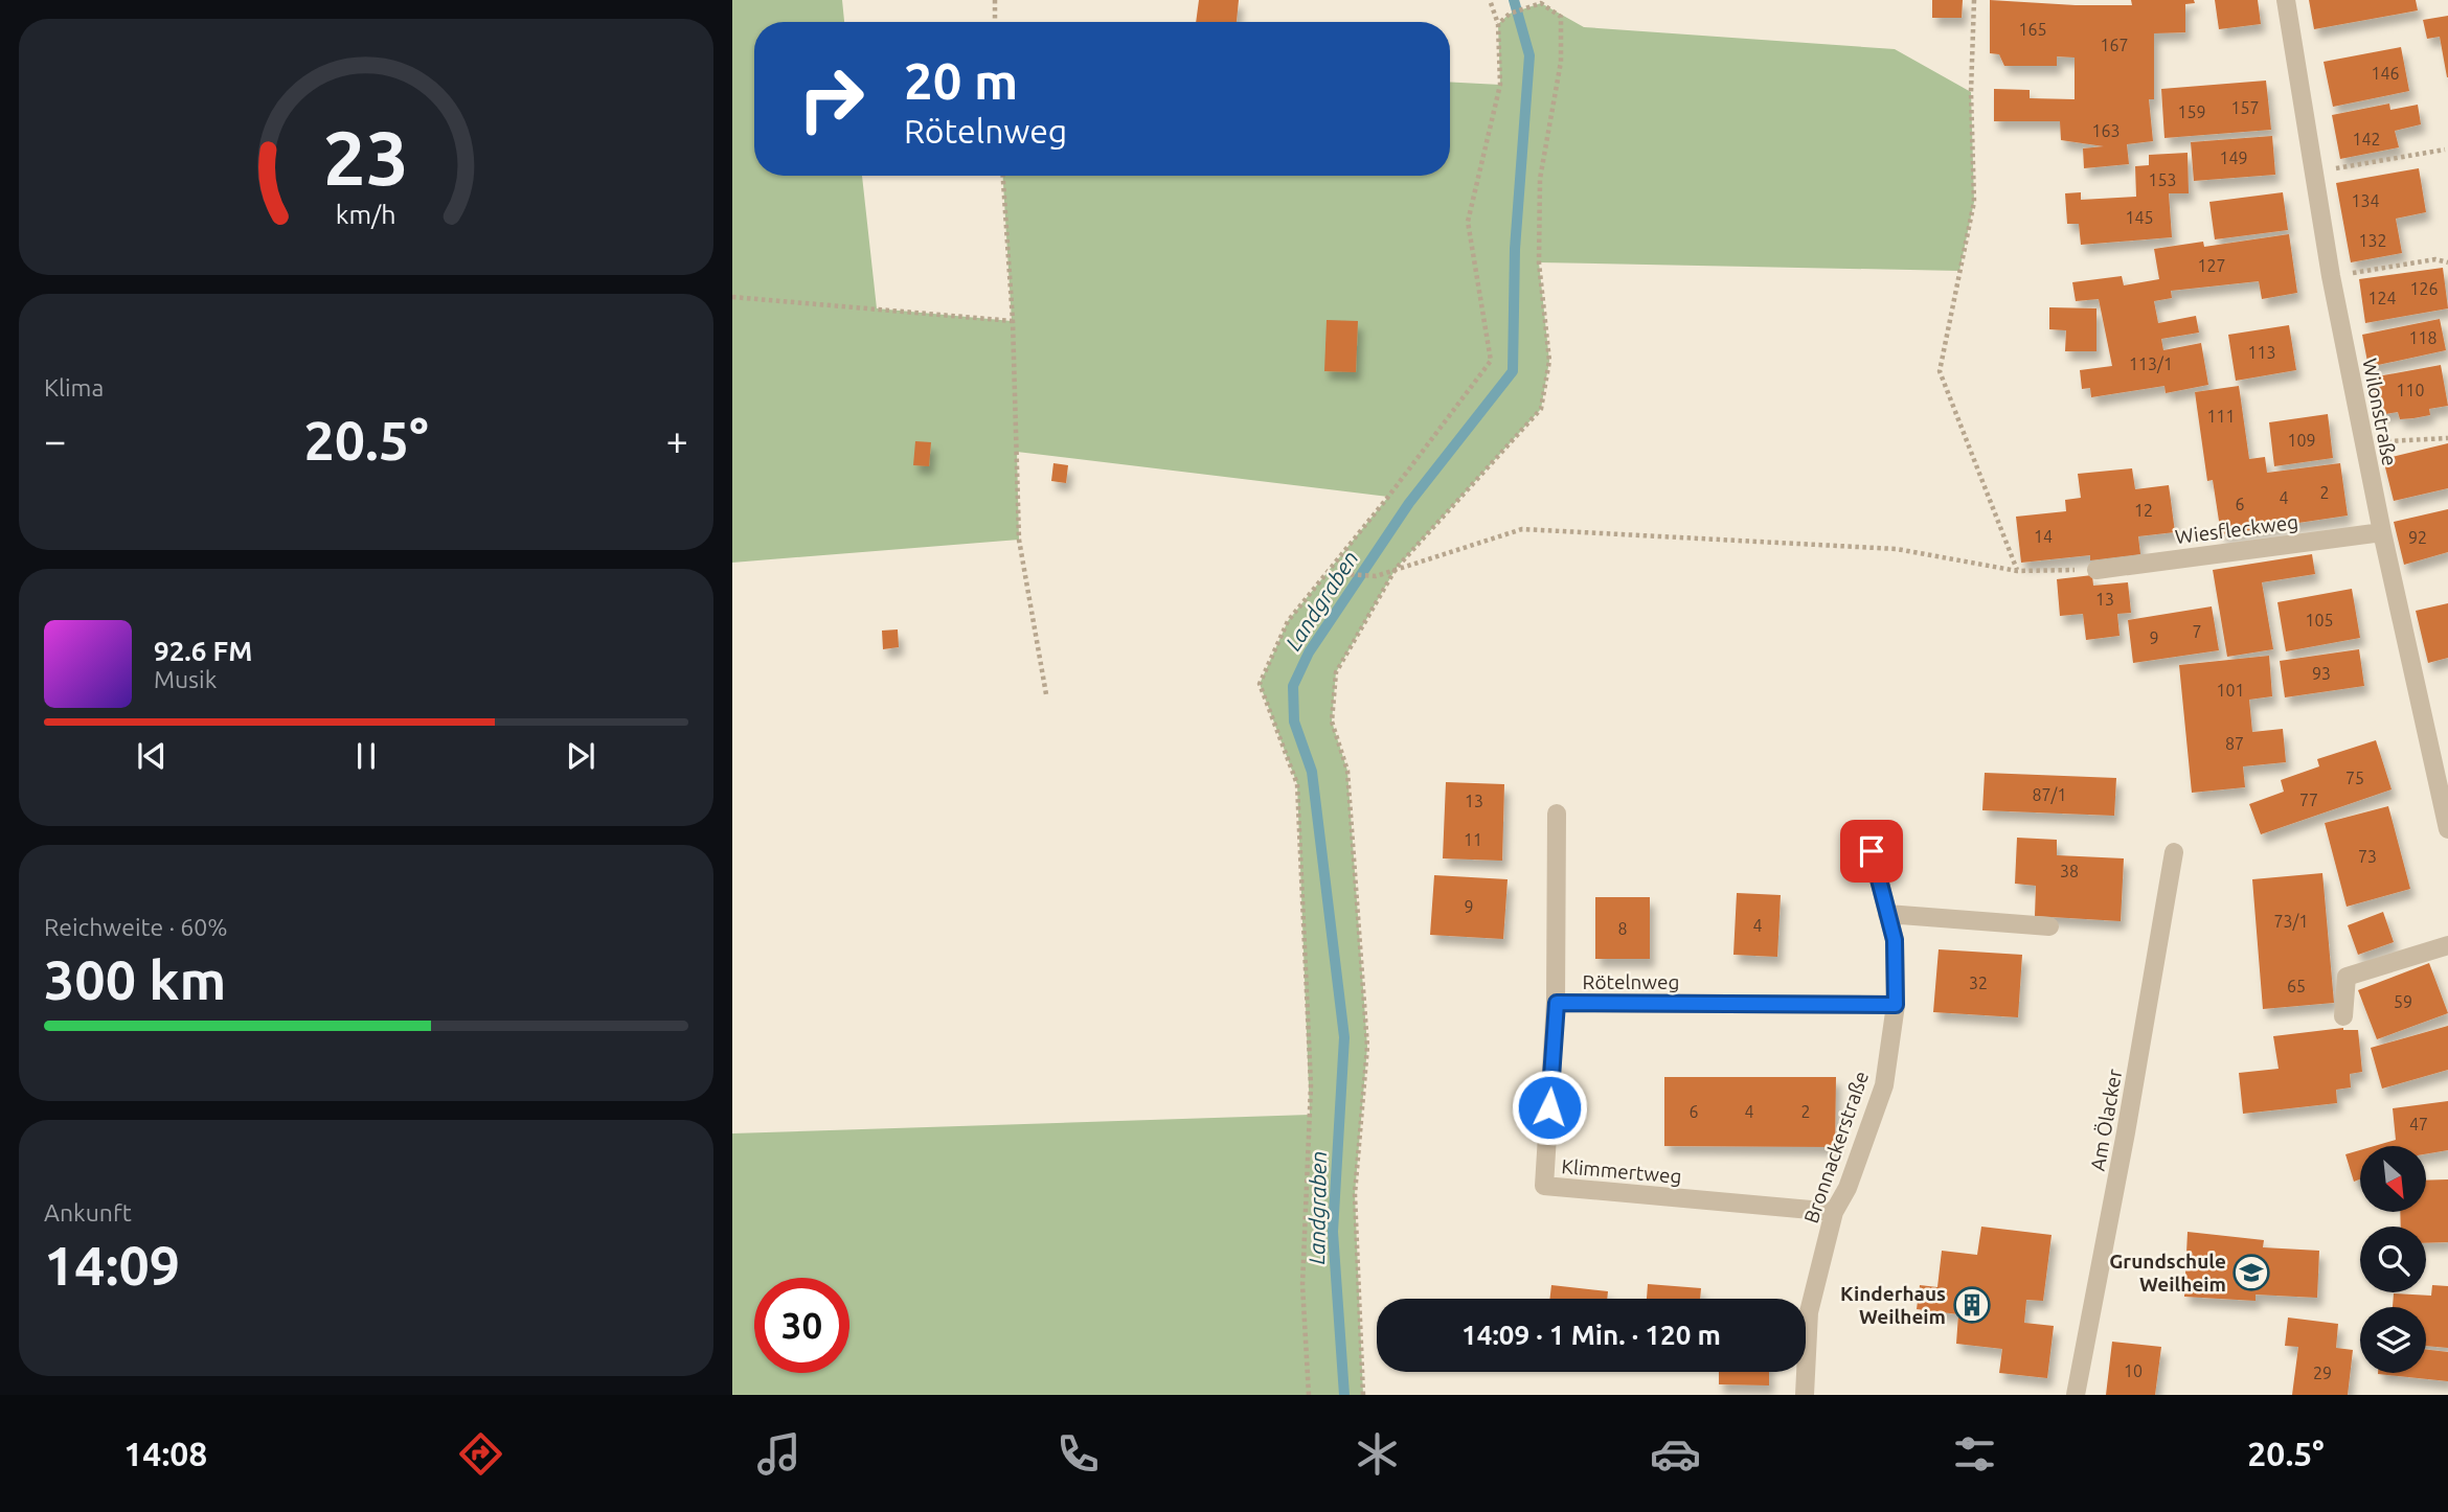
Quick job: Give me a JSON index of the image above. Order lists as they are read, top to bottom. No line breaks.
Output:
{"streets":{"street":["Wilonstraße","Wiesfleckweg","Rötelnweg","Am Ölacker","Bronnackerstraße","Klimmertweg"]},"crossings":[["Wilonstraße","Wiesfleckweg"],["Rötelnweg","Bronnackerstraße"],["Rötelnweg","Klimmertweg"],["Bronnackerstraße","Klimmertweg"]],"water":["Landgraben"],"places":{"school or university":["Grundschule Weilheim"],"building":["Kinderhaus Weilheim"]},"house_numbers":["165","167","146","157","159","163","142","149","153","134","145","132","127","126","124","118","113","113/1","110","111","109","2","4","6","12","14","92","13","105","7","9","93","101","87","75","87/1","77","13","11","73","38","9","73/1","4","8","32","65","59","6","4","2","47","10","29"],"north":"bottom right","page":{"turn":["20 m","Rötelnweg"],"tile":["Klima",["Reichweite · 60%","300 km"],["Ankunft","14:09"]],"heat":["−","20.5°","+"],"song":["92.6 FM","Musik"],"limit":"30","trip":"14:09 · 1 Min. · 120 m","tabs":["14:08","20.5°"],"gauge":["23","km/h"]}}
